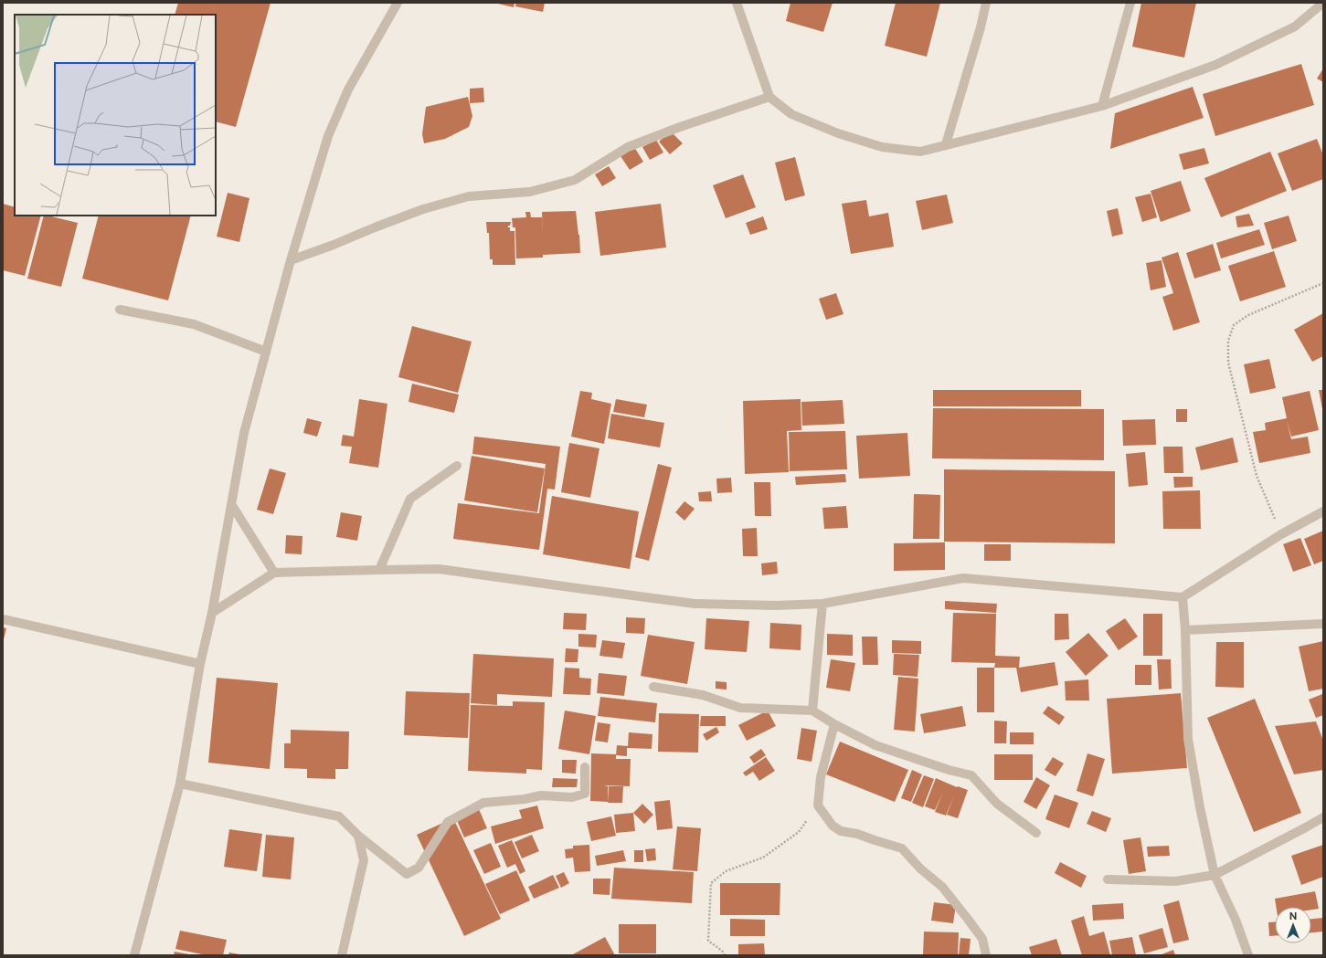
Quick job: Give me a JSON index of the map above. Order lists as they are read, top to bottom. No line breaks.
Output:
{"north":"top"}
